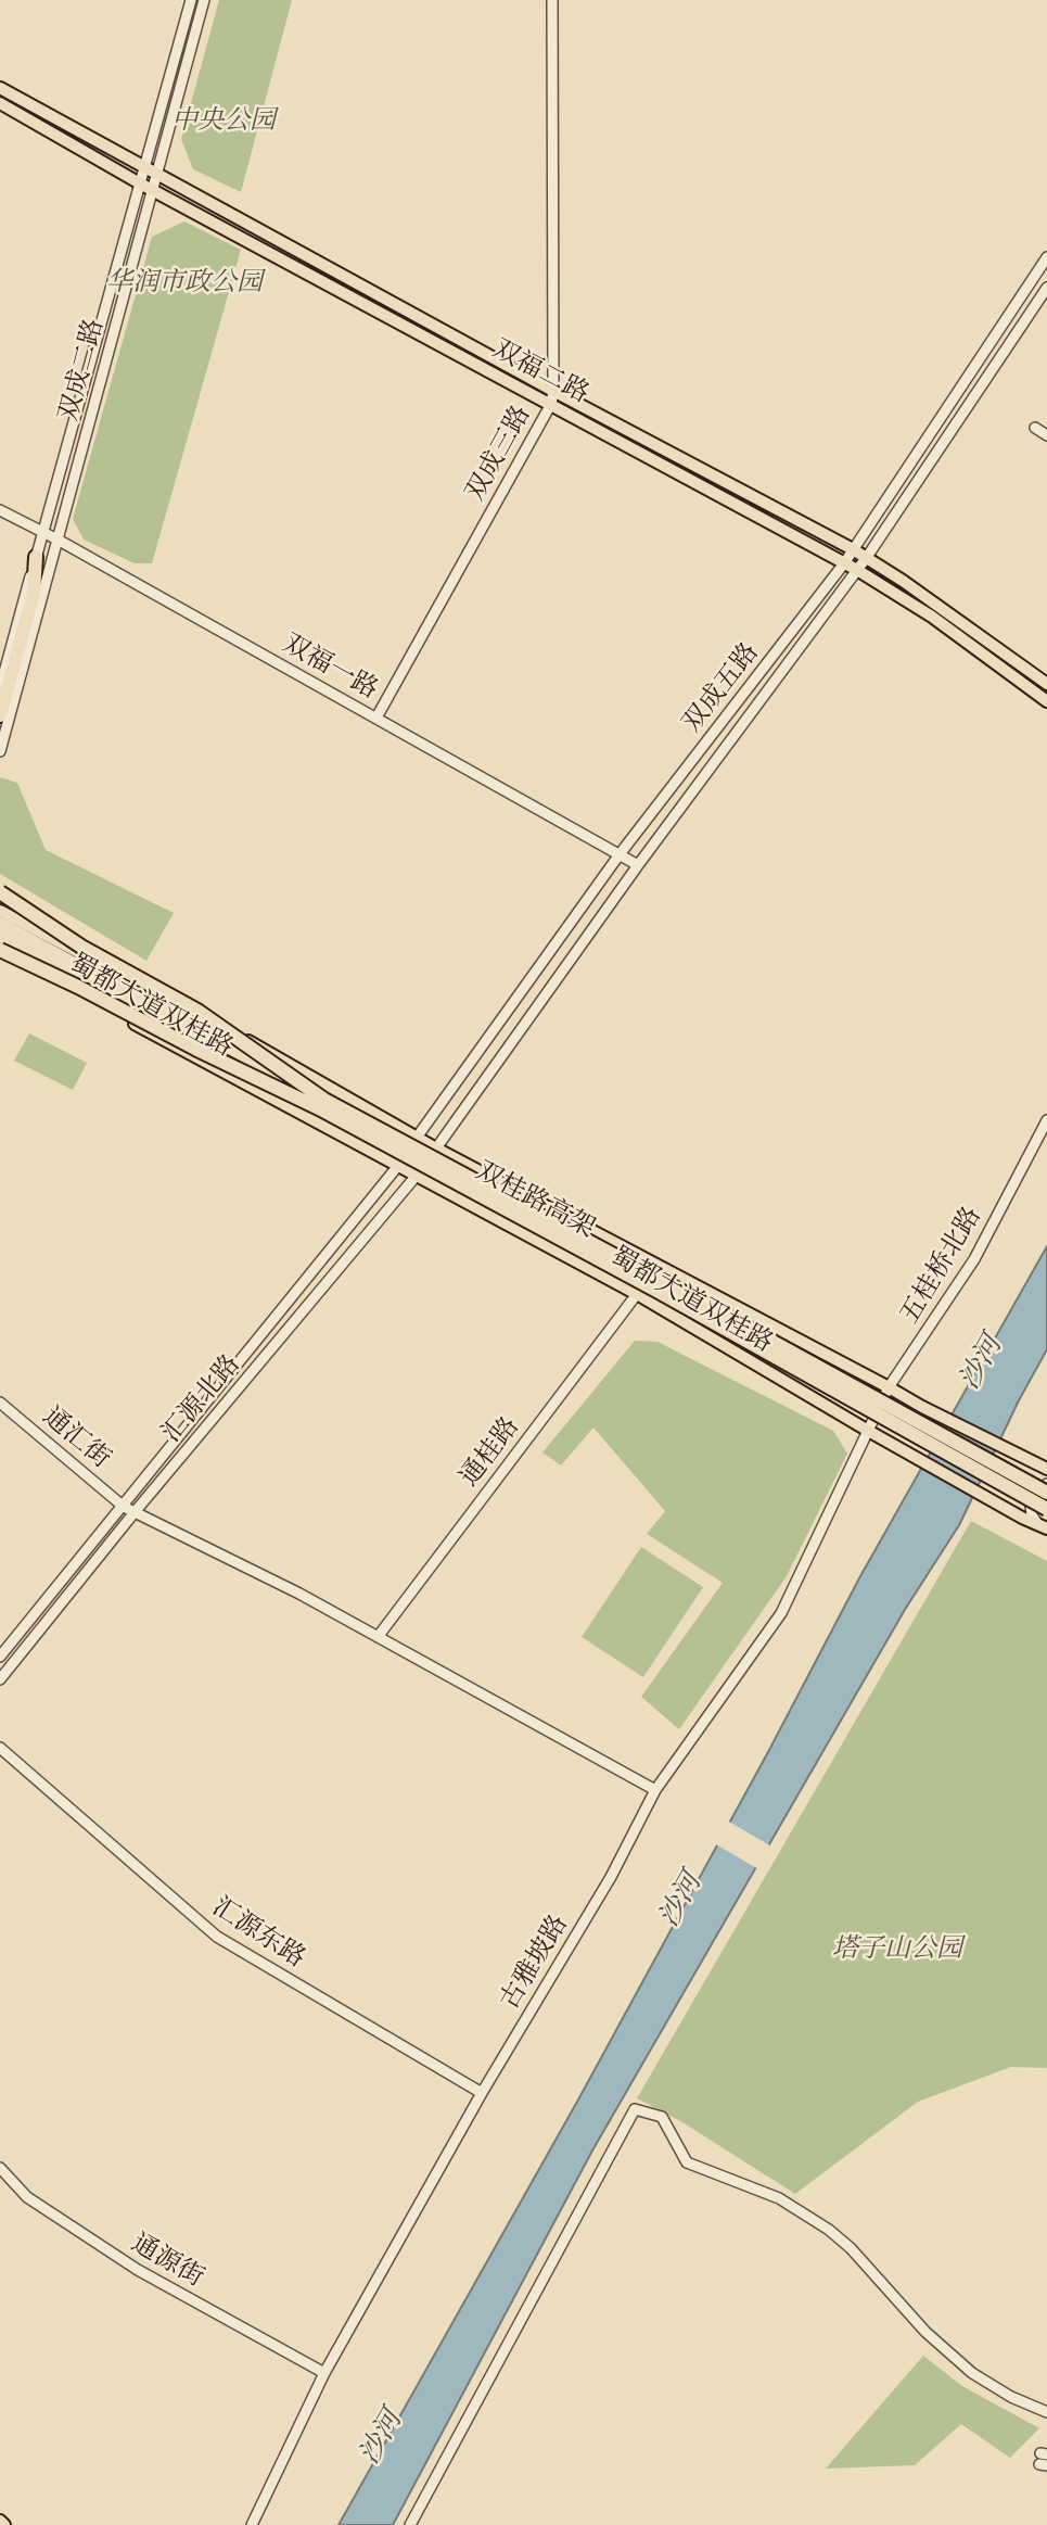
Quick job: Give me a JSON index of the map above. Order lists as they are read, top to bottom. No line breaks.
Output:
{"streets":{"highway":["双桂路高架"],"main road":["双福二路","蜀都大道双桂路"],"street":["双成二路","双成三路","双福一路","双成五路","五桂桥北路","汇源北路","通汇街","通桂路","汇源东路","古雅坡路","通源街"]},"crossings":[["双成二路","双福二路"],["双成二路","双福一路"],["双福二路","双成三路"],["双福二路","双成五路"],["双成三路","双福一路"],["双福一路","双成五路"],["双成五路","蜀都大道双桂路"],["双成五路","汇源北路"],["蜀都大道双桂路","五桂桥北路"],["蜀都大道双桂路","汇源北路"],["蜀都大道双桂路","通桂路"],["蜀都大道双桂路","古雅坡路"],["五桂桥北路","古雅坡路"],["汇源北路","通汇街"],["通汇街","通桂路"],["通汇街","古雅坡路"],["汇源东路","古雅坡路"],["古雅坡路","通源街"]],"water":["沙河"],"parks":["中央公园","华润市政公园","塔子山公园"]}
